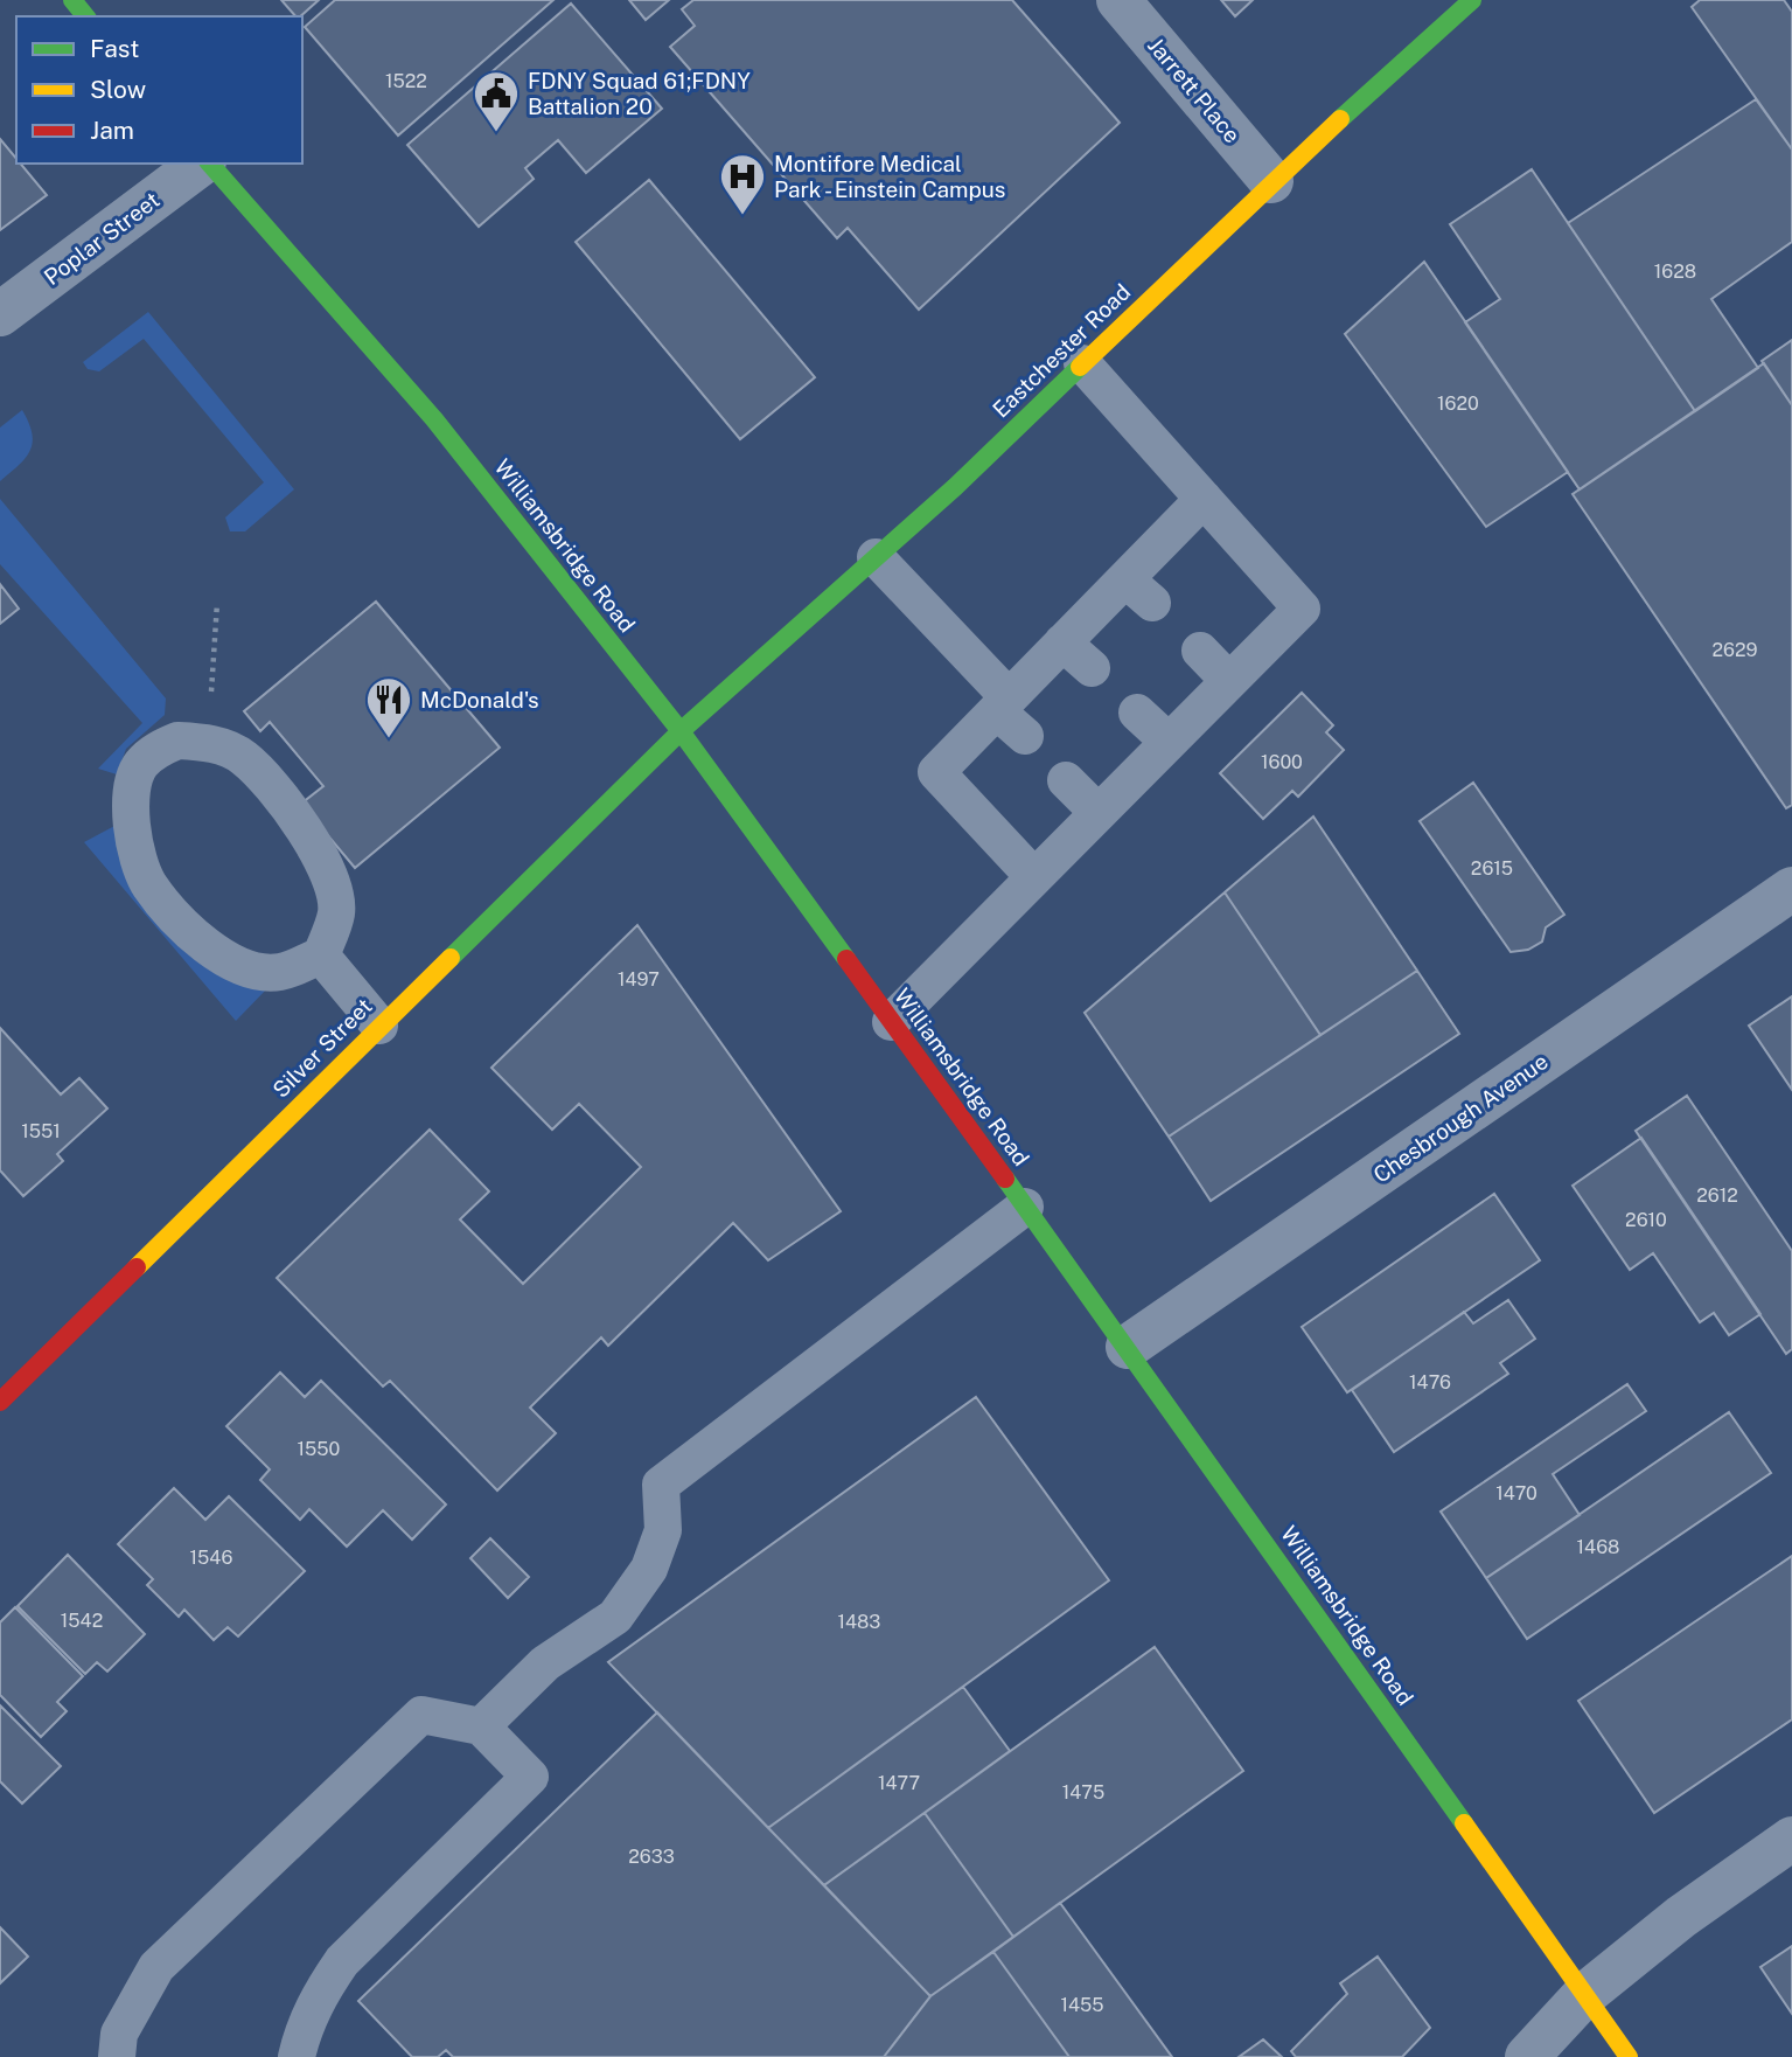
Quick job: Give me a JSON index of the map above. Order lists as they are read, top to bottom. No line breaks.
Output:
{"streets":{"main road":["Eastchester Road","Williamsbridge Road","Silver Street"],"street":["Jarrett Place","Poplar Street","Chesbrough Avenue"]},"crossings":[["Jarrett Place","Eastchester Road"],["Eastchester Road","Williamsbridge Road"],["Eastchester Road","Silver Street"],["Williamsbridge Road","Silver Street"],["Williamsbridge Road","Chesbrough Avenue"]],"places":{"public building":["FDNY Squad 61;FDNY Battalion 20"],"hospital":["Montifore Medical Park - Einstein Campus"],"restaurant":["McDonald's"]},"house_numbers":["1522","1628","1620","2629","1600","2615","1497","1551","2612","2610","1476","1550","1470","1468","1546","1542","1483","1477","1475","2633","1455"],"legend":["Fast","Slow","Jam"]}
